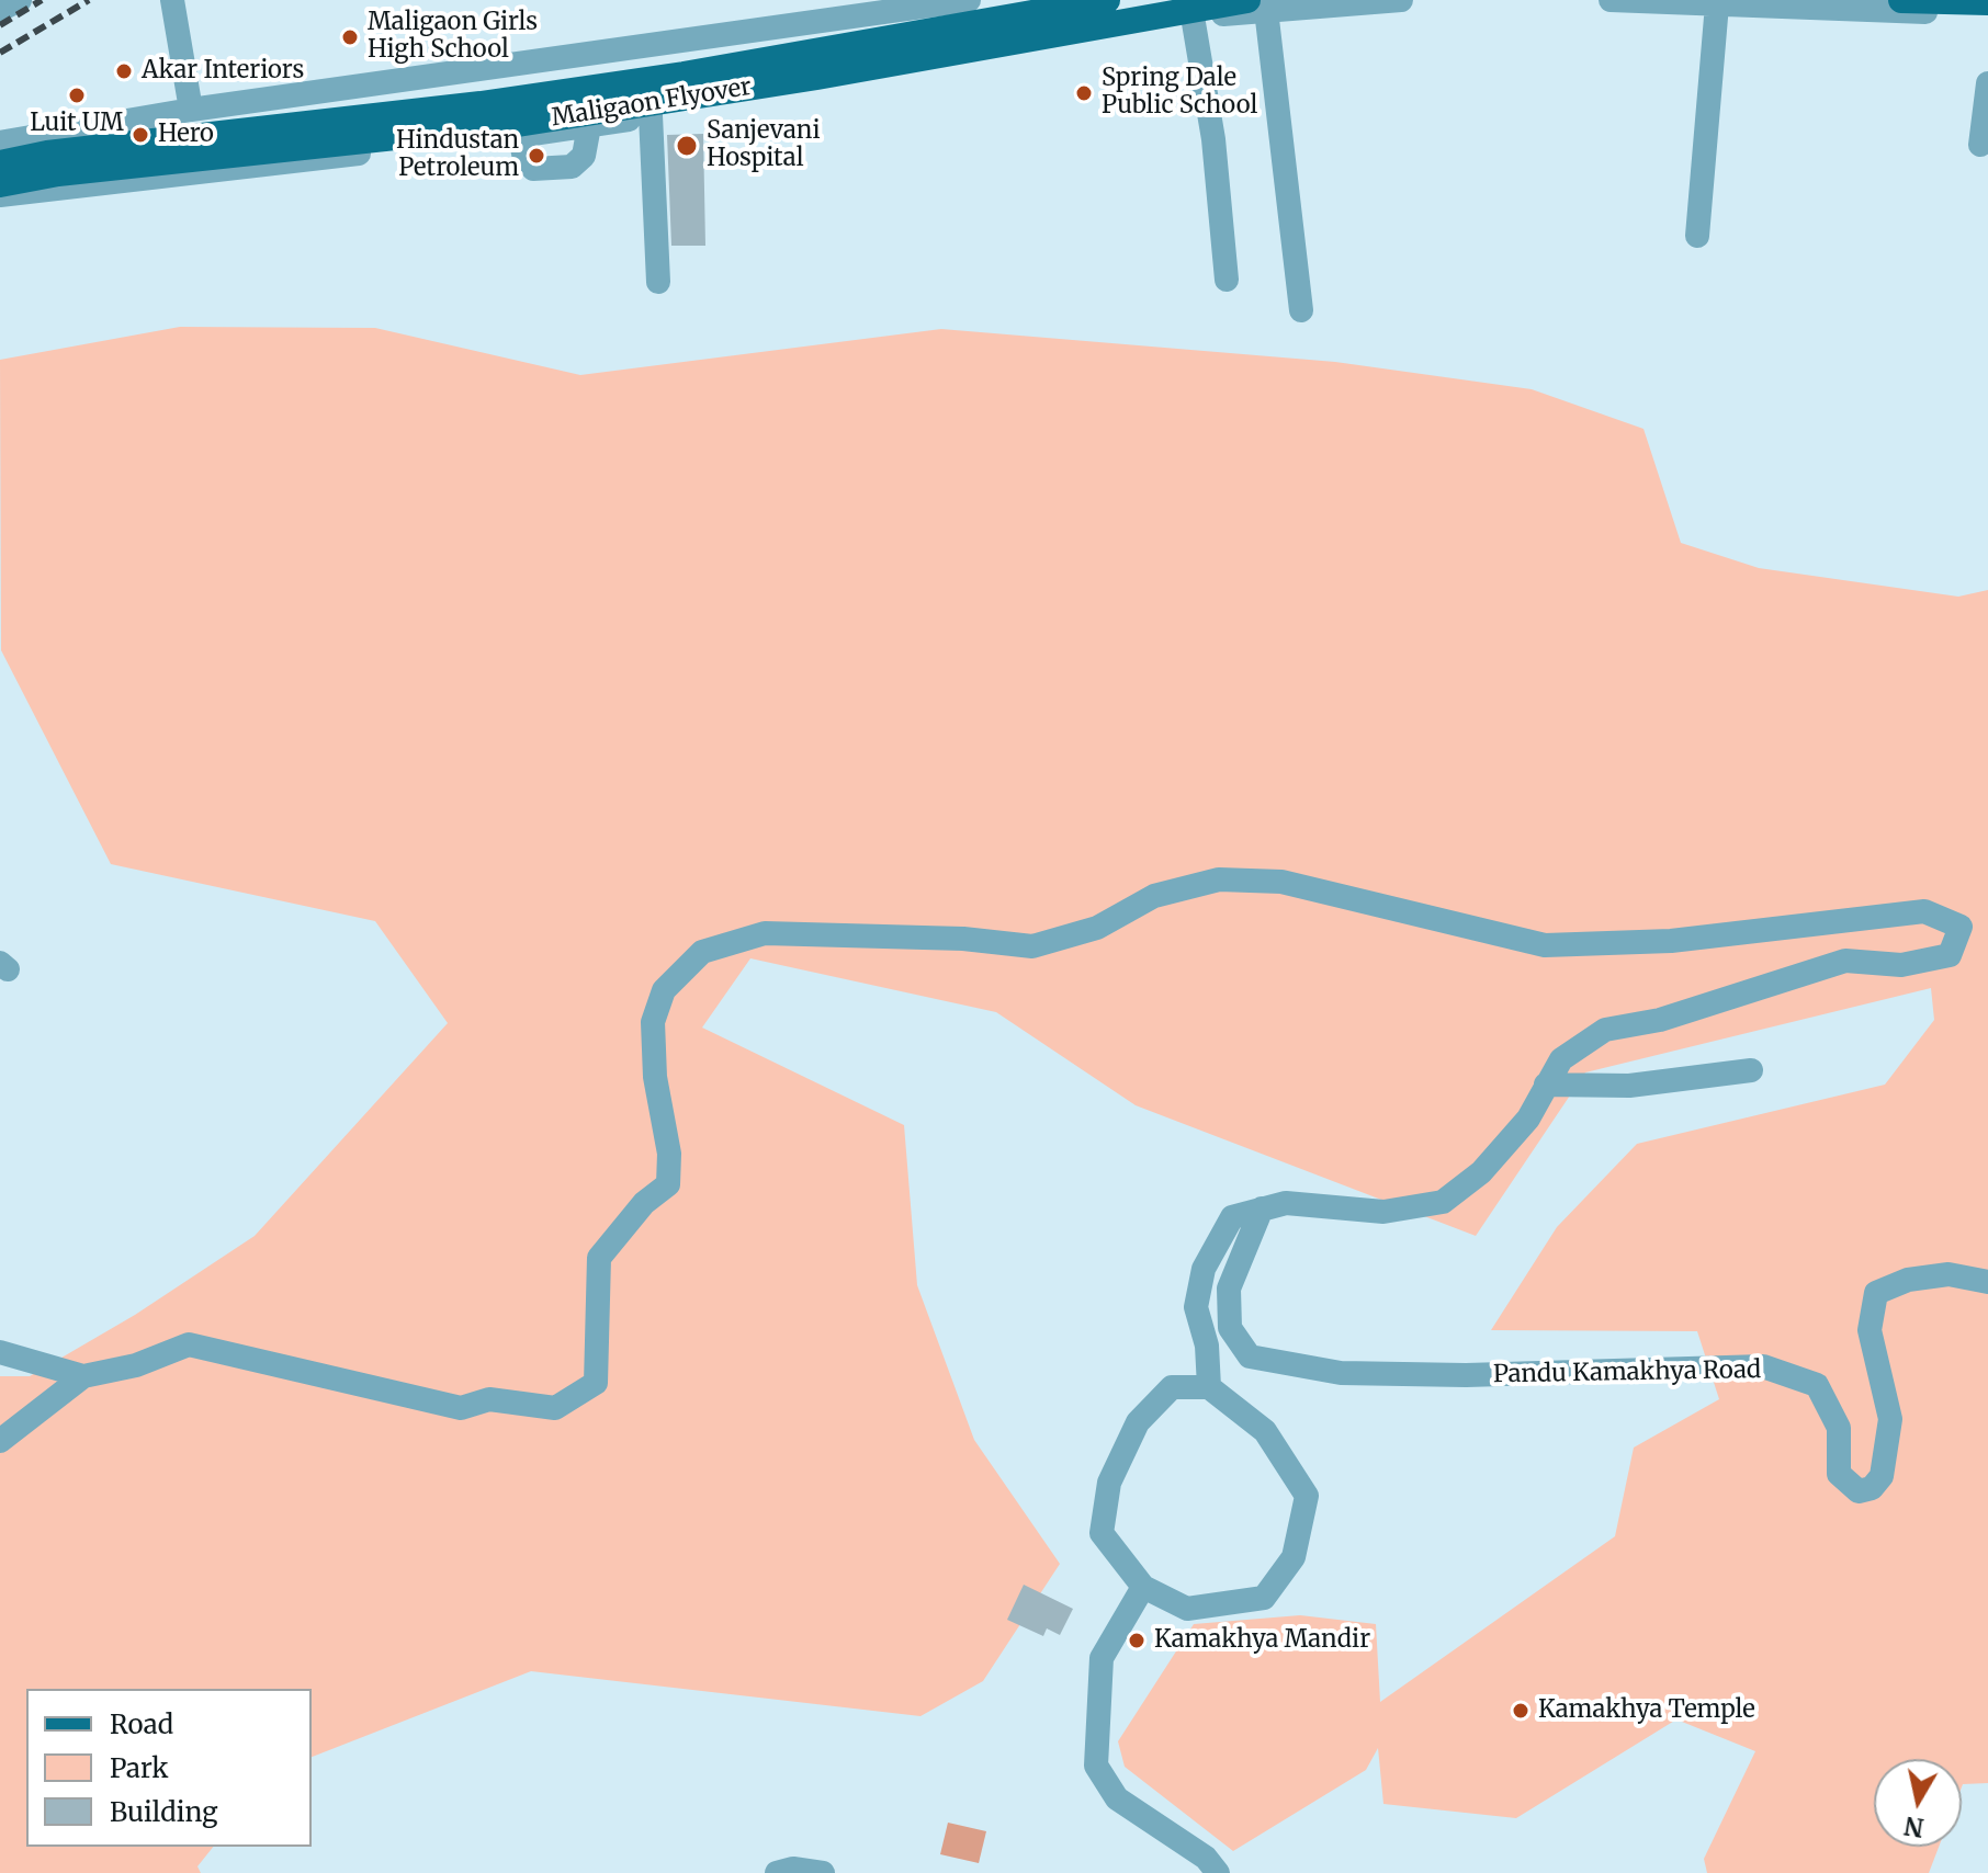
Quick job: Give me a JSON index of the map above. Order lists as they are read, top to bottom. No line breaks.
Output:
{"streets":{"main road":["Maligaon Flyover"],"street":["Pandu Kamakhya Road"]},"places":["Maligaon Girls High School","Akar Interiors","Spring Dale Public School","Luit UM","Hero","Sanjevani Hospital","Hindustan Petroleum","Kamakhya Mandir","Kamakhya Temple"],"legend":["Road","Park","Building"],"north":"bottom"}
